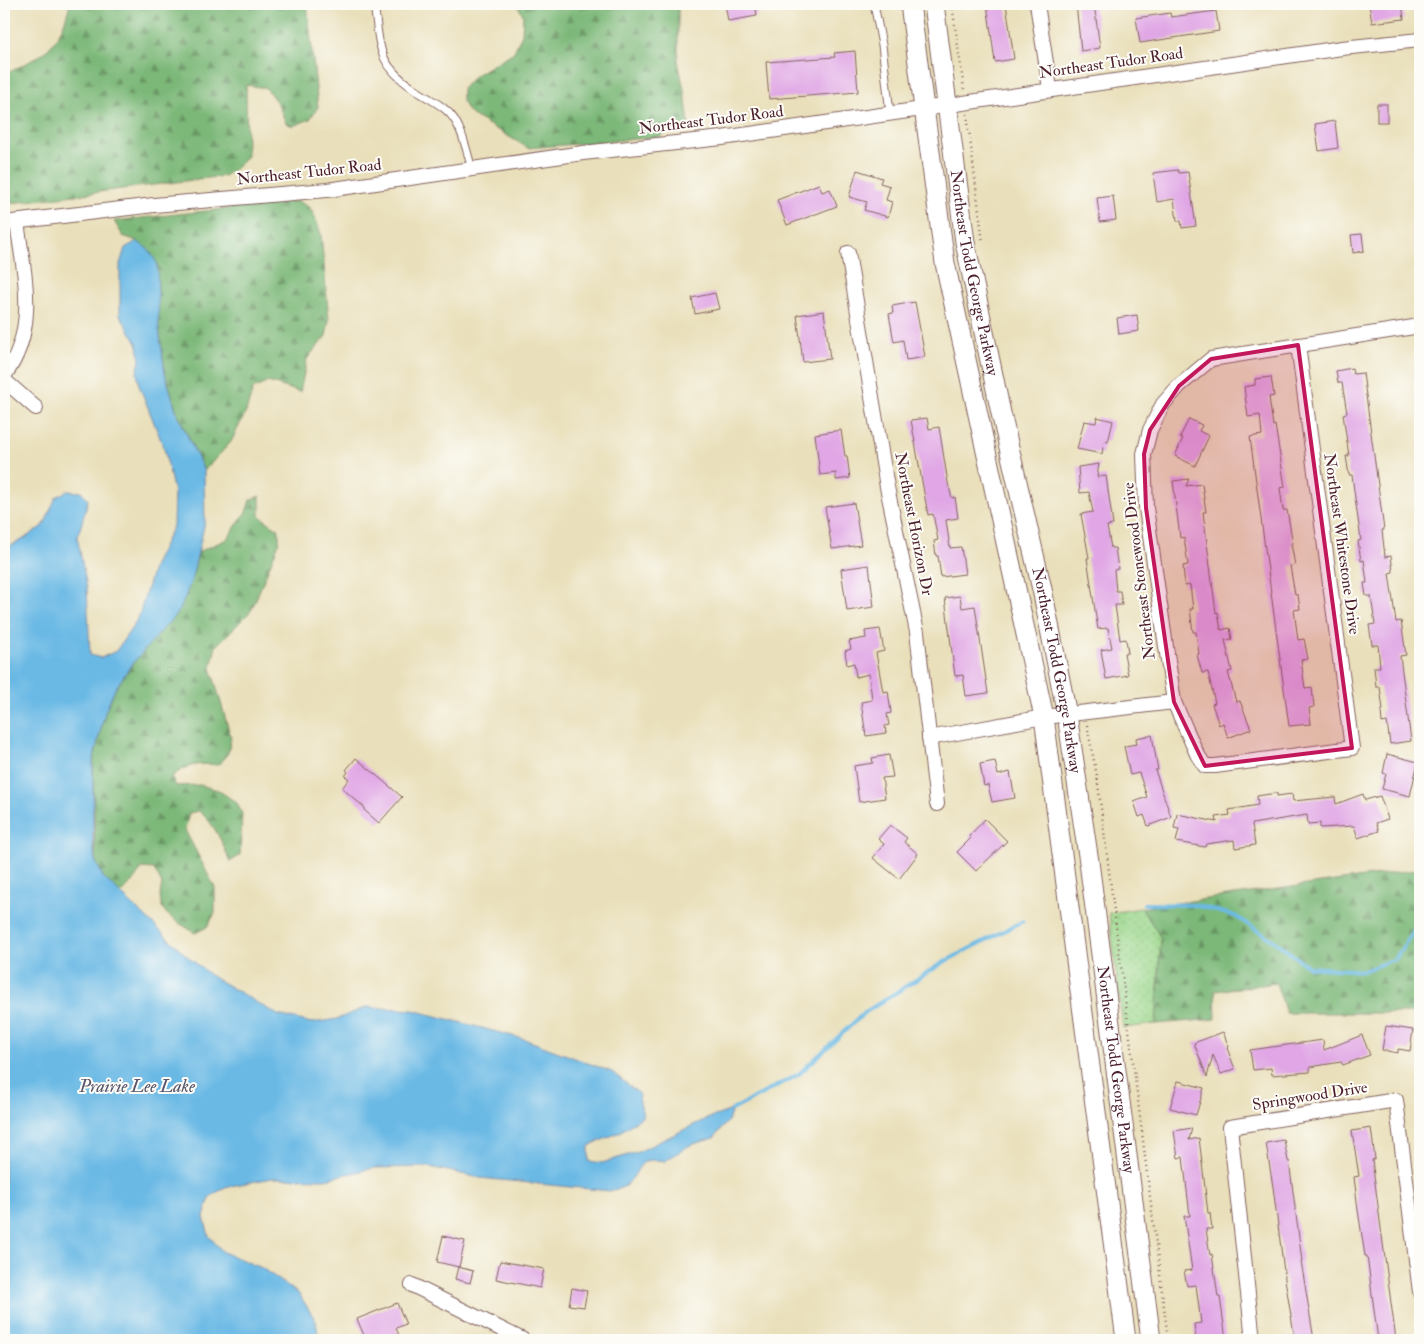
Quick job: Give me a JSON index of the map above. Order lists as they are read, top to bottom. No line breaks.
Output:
{"streets":{"main road":["Northeast Todd George Parkway"],"street":["Northeast Tudor Road","Northeast Horizon Dr","Northeast Whitestone Drive","Northeast Stonewood Drive","Springwood Drive"]},"crossings":[["Northeast Tudor Road","Northeast Todd George Parkway"],["Northeast Whitestone Drive","Northeast Stonewood Drive"]],"water":["Prairie Lee Lake"]}
